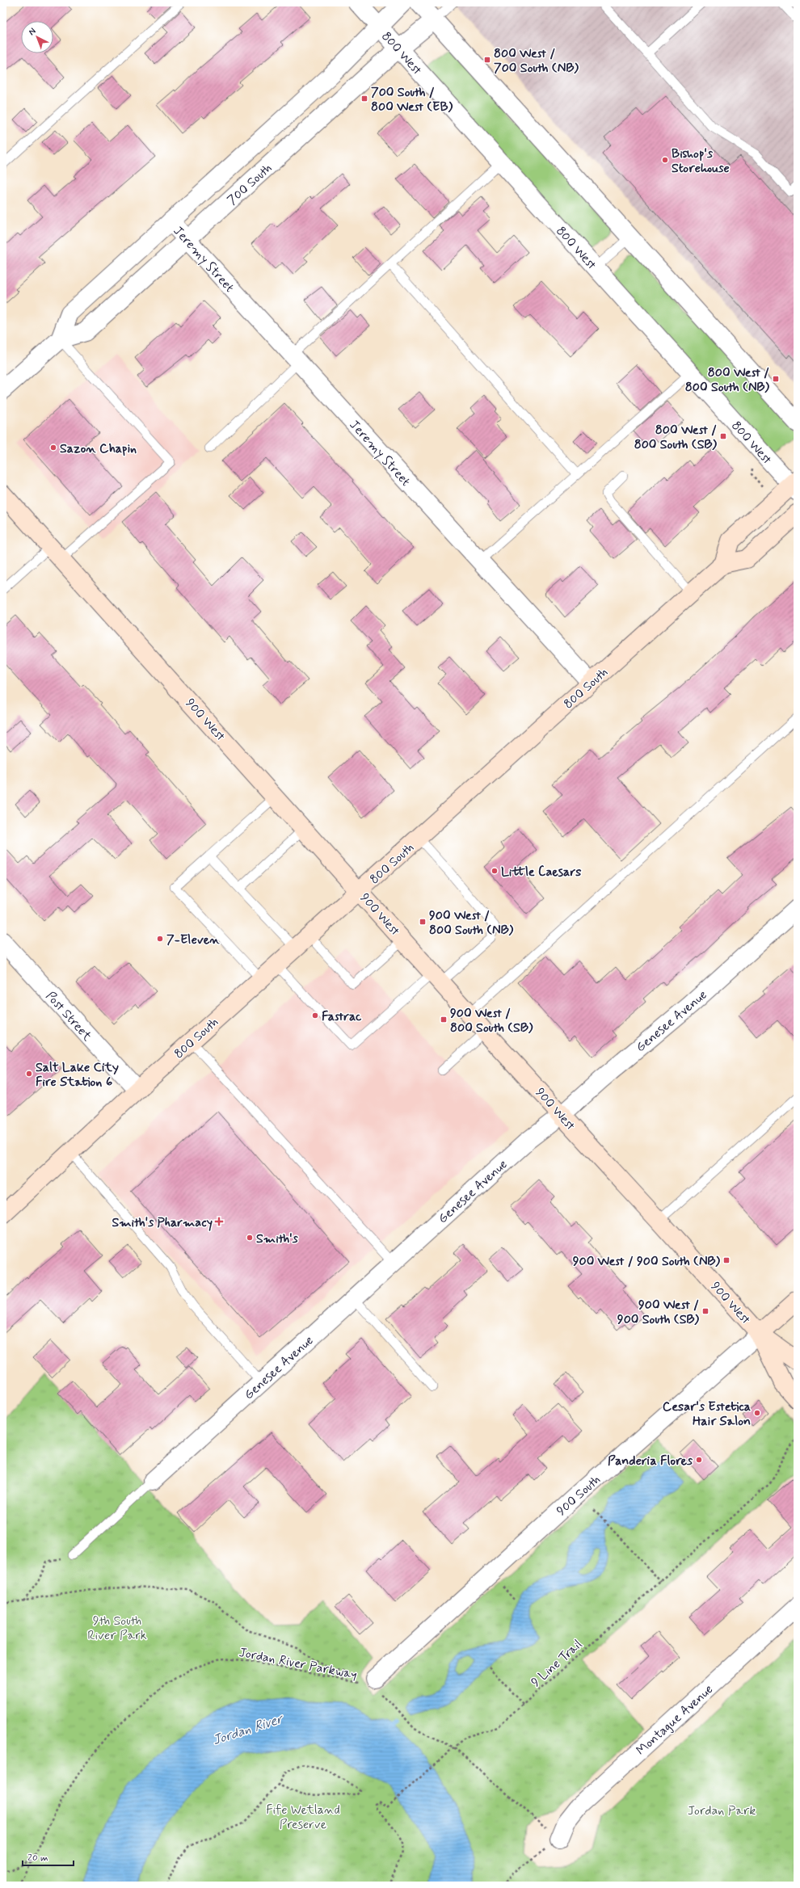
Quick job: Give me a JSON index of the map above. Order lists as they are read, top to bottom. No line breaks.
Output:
{"streets":{"main road":["800 South","900 West","900 South"],"street":["800 West","700 South","Jeremy Street","Post Street","Genesee Avenue","Montague Avenue"],"path":["Jordan River Parkway","9 Line Trail"]},"crossings":[["800 West","700 South"],["700 South","Jeremy Street"],["Jeremy Street","800 South"],["800 South","900 West"],["800 South","Post Street"],["900 West","Genesee Avenue"],["900 West","900 South"],["900 South","Jordan River Parkway"],["Jordan River Parkway","9 Line Trail"],["Jordan River Parkway","Montague Avenue"]],"water":["Jordan River"],"parks":["9th South River Park","Fife Wetland Preserve","Jordan Park"],"places":{"transit":["800 West / 700 South (NB)","700 South / 800 West (EB)","800 West / 800 South (NB)","800 West / 800 South (SB)","900 West / 800 South (NB)","900 West / 800 South (SB)","900 West / 900 South (NB)","900 West / 900 South (SB)"],"other":["Bishop's Storehouse","Sazon Chapin","Little Caesars","7-Eleven","Fastrac","Salt Lake City Fire Station 6","Smith's","Cesar's Estetica Hair Salon","Panderia Flores"],"health":["Smith's Pharmacy"]},"scale_bar":"20 m","north":"top left"}
